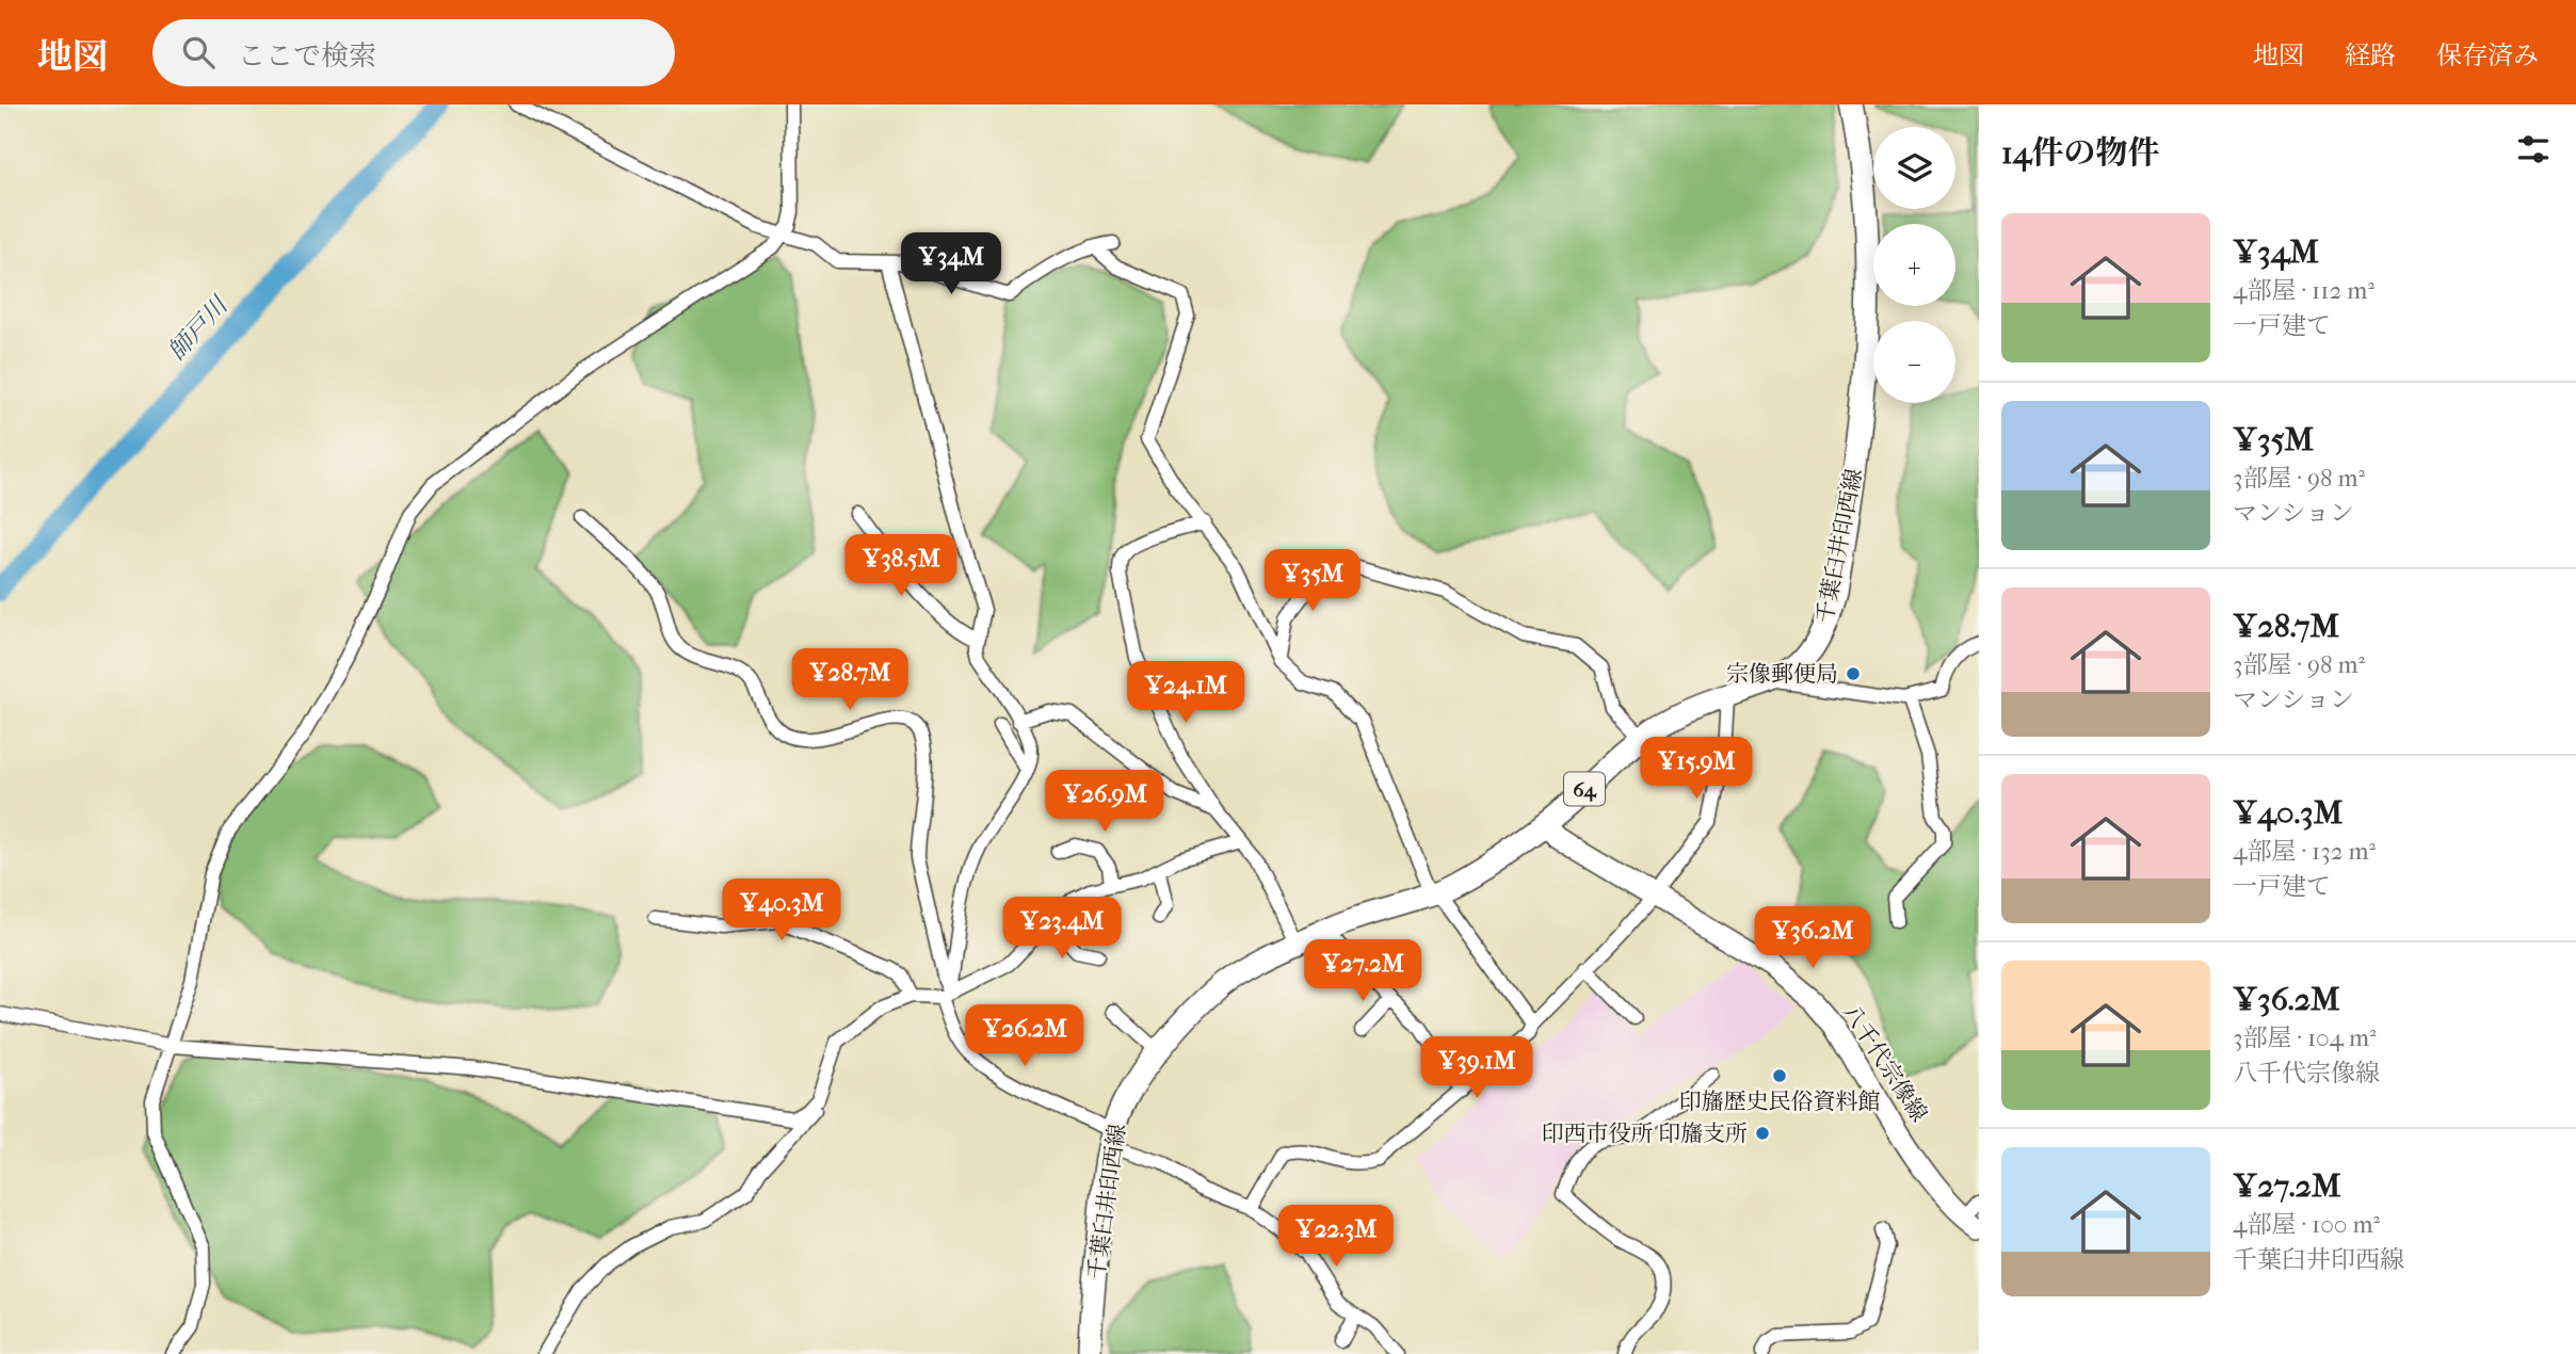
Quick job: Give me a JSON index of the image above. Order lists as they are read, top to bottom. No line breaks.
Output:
{"streets":{"main road":["千葉臼井印西線","64","八千代宗像線"]},"crossings":[["千葉臼井印西線","八千代宗像線"]],"water":["師戸川"],"places":["宗像郵便局","印旛歴史民俗資料館","印西市役所 印旛支所"],"page":{"header":"地図","search":"ここで検索","nav":["地図","経路","保存済み"],"heading":"14件の物件","map_buttons":["+","−"],"list":[{"name":"¥34M","note":"4部屋 · 112 m² · 一戸建て"},{"name":"¥35M","note":"3部屋 · 98 m² · マンション"},{"name":"¥28.7M","note":"3部屋 · 98 m² · マンション"},{"name":"¥40.3M","note":"4部屋 · 132 m² · 一戸建て"},{"name":"¥36.2M","note":"3部屋 · 104 m² · 八千代宗像線"},{"name":"¥27.2M","note":"4部屋 · 100 m² · 千葉臼井印西線"}],"price":["¥34M","¥38.5M","¥35M","¥28.7M","¥24.1M","¥15.9M","¥26.9M","¥40.3M","¥23.4M","¥36.2M","¥27.2M","¥26.2M","¥39.1M","¥22.3M"]}}
